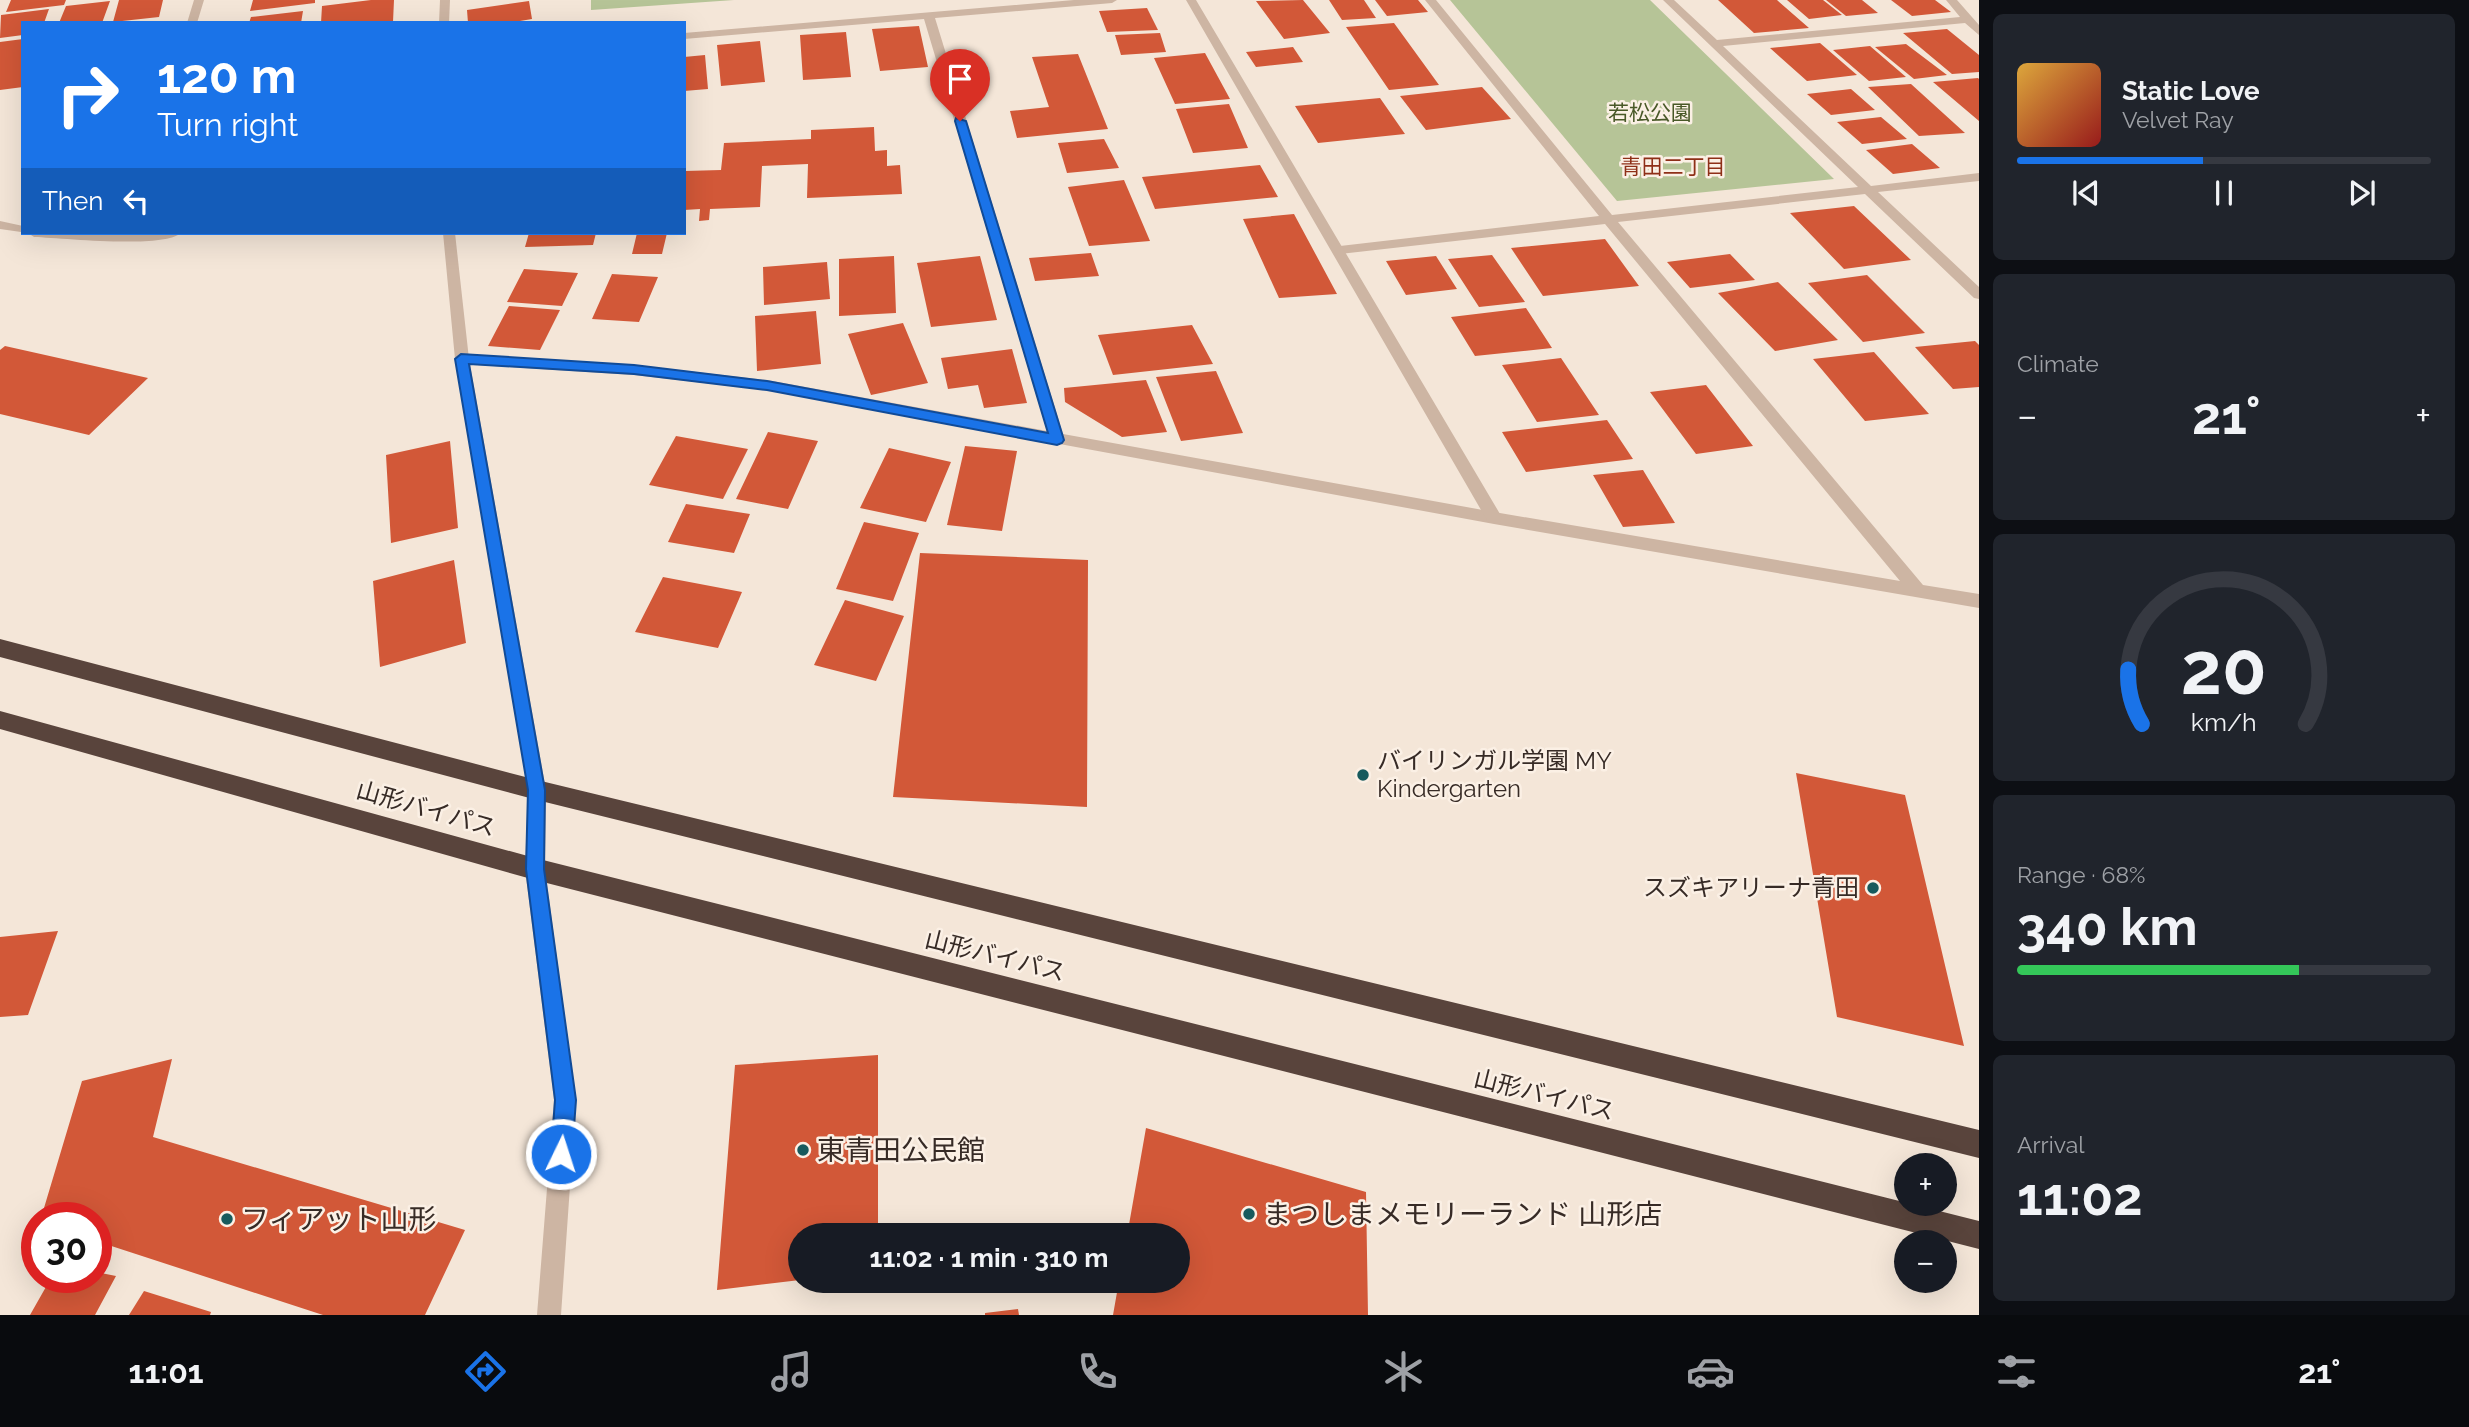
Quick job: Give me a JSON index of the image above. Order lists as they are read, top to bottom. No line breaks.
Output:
{"streets":{"highway":["山形バイパス"]},"districts":["青田二丁目"],"parks":["若松公園"],"places":["バイリンガル学園 MY Kindergarten","スズキアリーナ青田","東青田公民館","まつしまメモリーランド 山形店","フィアット山形"],"page":{"turn":["120 m","Turn right"],"song":["Static Love","Velvet Ray"],"then":"Then","tile":["Climate",["Range · 68%","340 km"],["Arrival","11:02"]],"heat":["−","21°","+"],"map_buttons":["+","−"],"limit":"30","trip":"11:02 · 1 min · 310 m","tabs":["11:01","21°"],"gauge":["20","km/h"]}}
